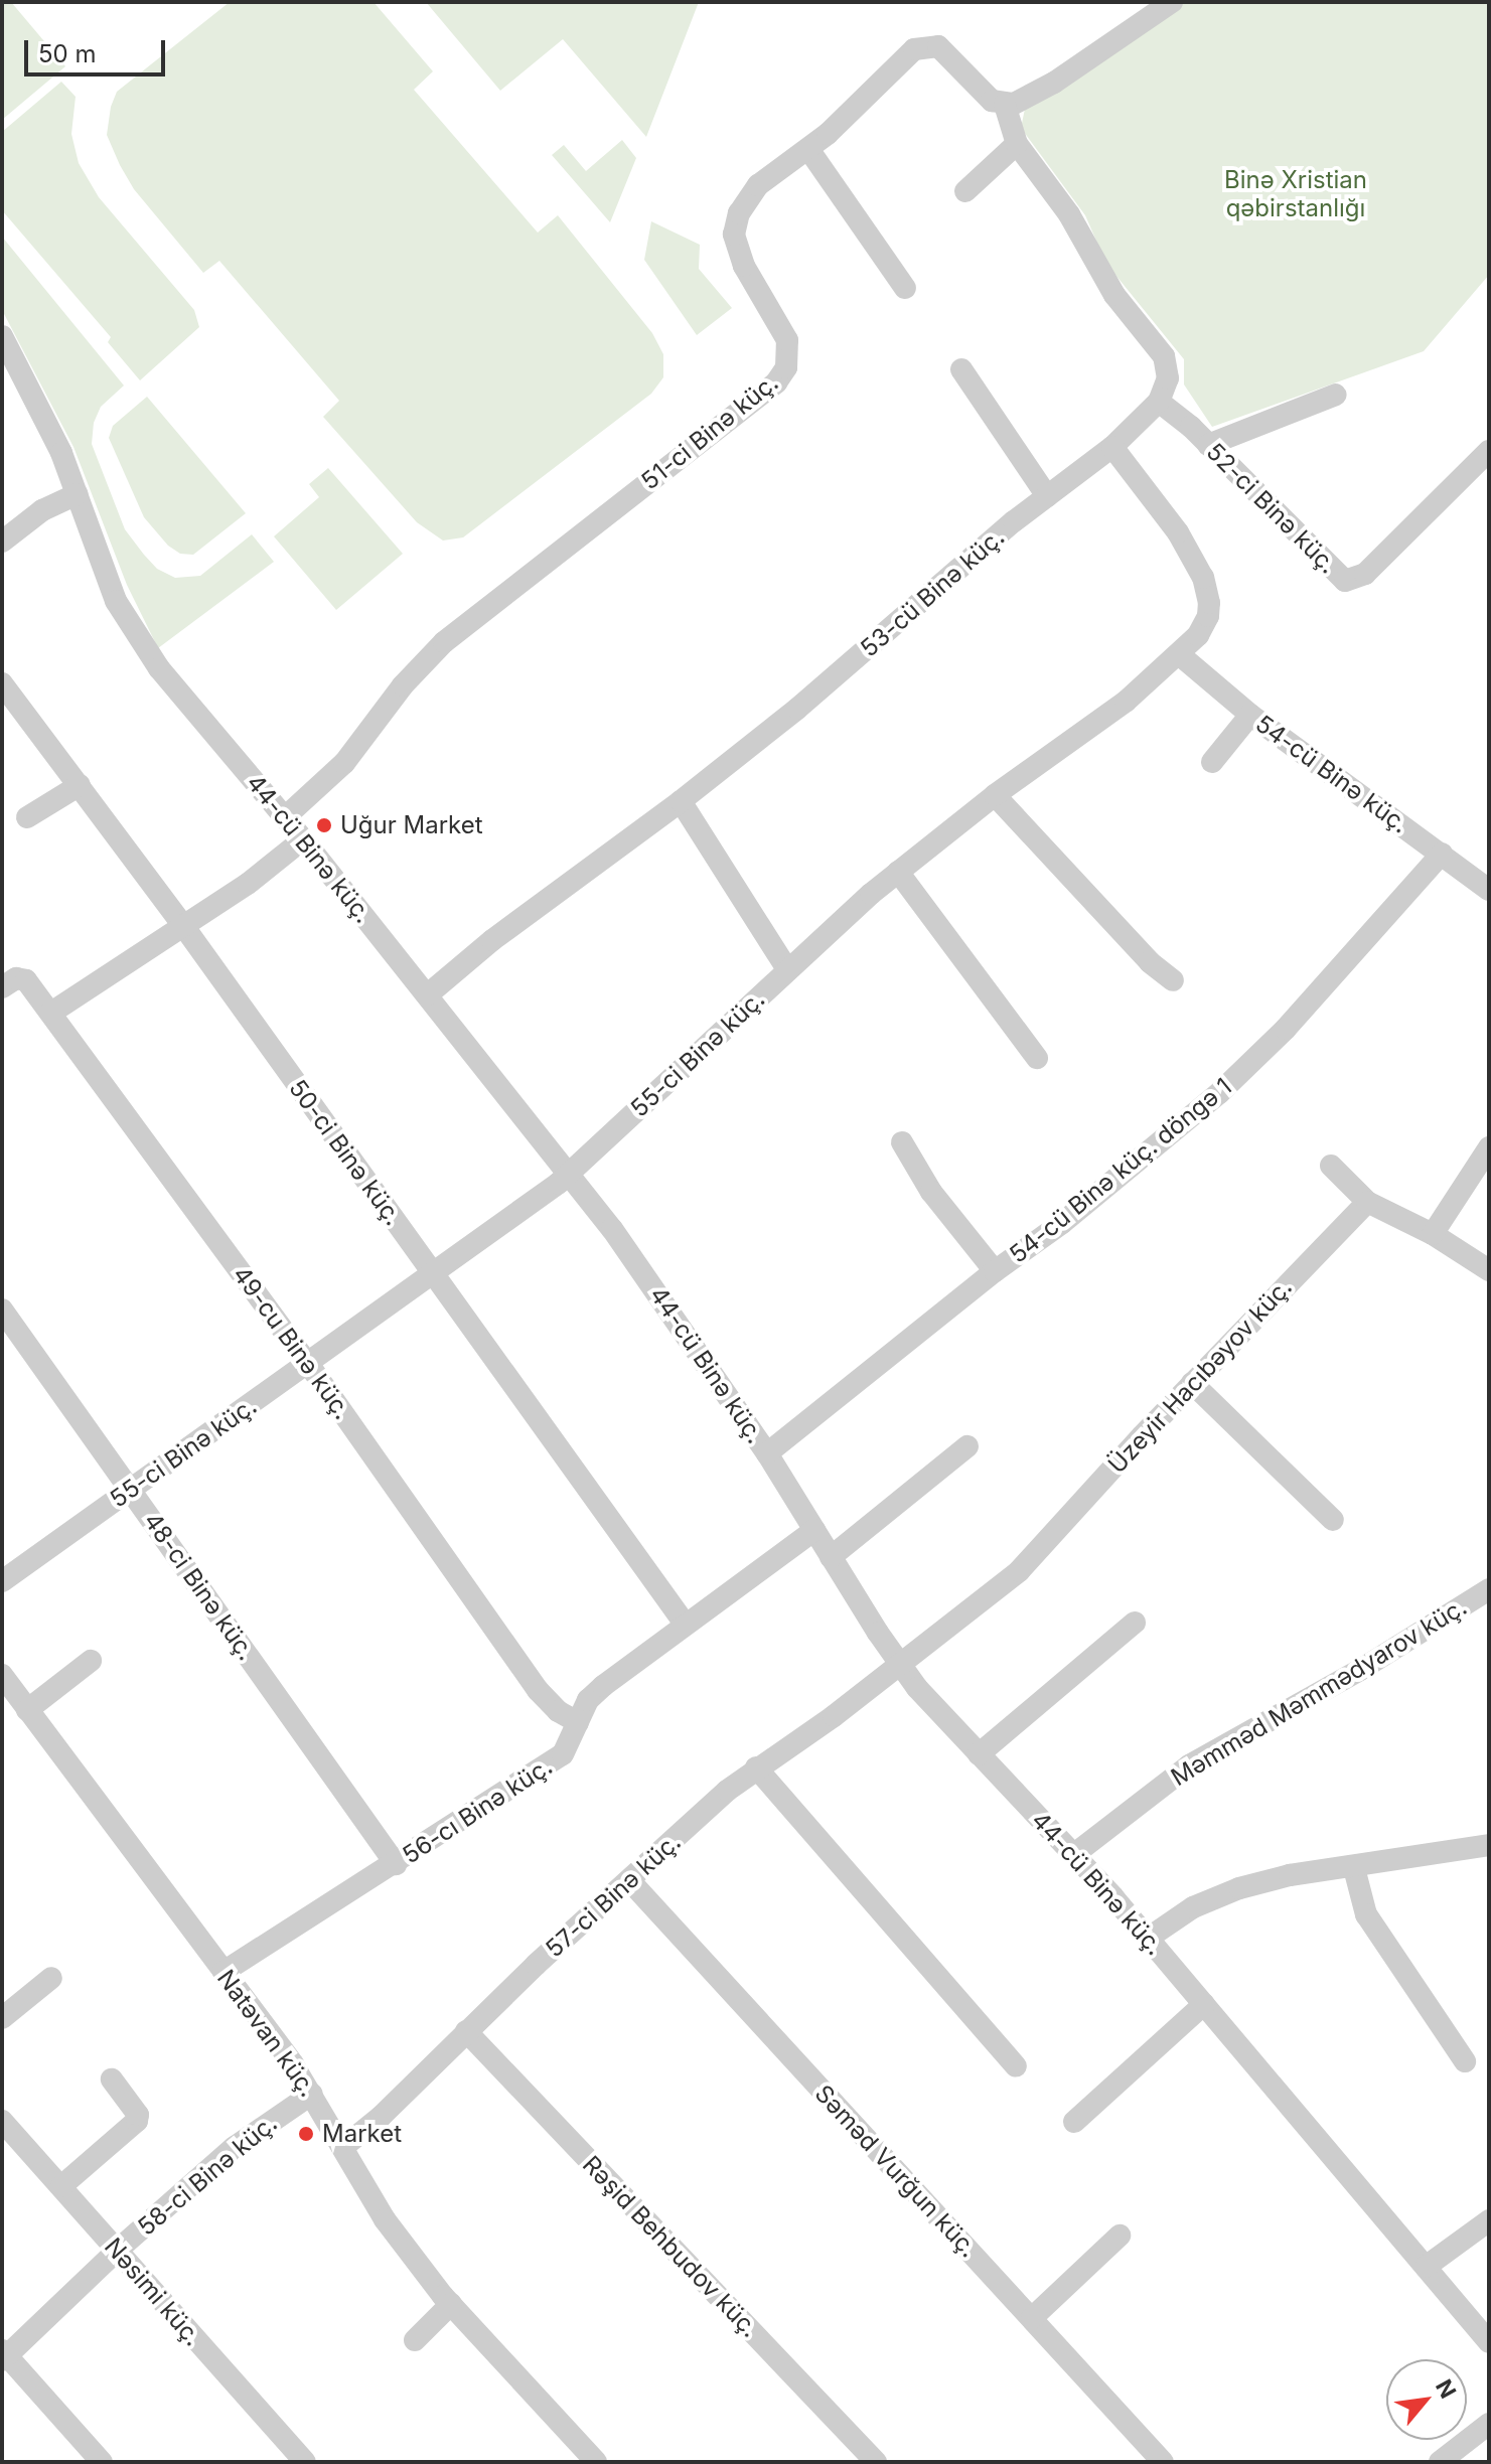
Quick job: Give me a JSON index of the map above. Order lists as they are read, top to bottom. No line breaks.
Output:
{"streets":{"street":["51-ci Binə küç.","52-ci Binə küç.","53-cü Binə küç.","54-cü Binə küç.","44-cü Binə küç.","55-ci Binə küç.","50-ci Binə küç.","54-cü Binə küç. döngə 1","49-cu Binə küç.","Üzeyir Hacıbəyov küç.","48-ci Binə küç.","Məmməd Məmmədyarov küç.","56-cı Binə küç.","57-ci Binə küç.","Natəvan küç.","Səməd Vurğun küç.","58-ci Binə küç.","Rəşid Behbudov küç.","Nəsimi küç."]},"crossings":[["51-ci Binə küç.","44-cü Binə küç."],["52-ci Binə küç.","53-cü Binə küç."],["53-cü Binə küç.","44-cü Binə küç."],["53-cü Binə küç.","55-ci Binə küç."],["54-cü Binə küç.","55-ci Binə küç."],["54-cü Binə küç.","54-cü Binə küç. döngə 1"],["44-cü Binə küç.","55-ci Binə küç."],["44-cü Binə küç.","54-cü Binə küç. döngə 1"],["44-cü Binə küç.","Üzeyir Hacıbəyov küç."],["44-cü Binə küç.","Məmməd Məmmədyarov küç."],["44-cü Binə küç.","56-cı Binə küç."],["44-cü Binə küç.","57-ci Binə küç."],["55-ci Binə küç.","50-ci Binə küç."],["55-ci Binə küç.","49-cu Binə küç."],["55-ci Binə küç.","48-ci Binə küç."],["50-ci Binə küç.","56-cı Binə küç."],["49-cu Binə küç.","56-cı Binə küç."],["Üzeyir Hacıbəyov küç.","57-ci Binə küç."],["48-ci Binə küç.","56-cı Binə küç."],["56-cı Binə küç.","Natəvan küç."],["57-ci Binə küç.","Natəvan küç."],["57-ci Binə küç.","Səməd Vurğun küç."],["57-ci Binə küç.","Rəşid Behbudov küç."],["Natəvan küç.","58-ci Binə küç."],["58-ci Binə küç.","Nəsimi küç."]],"parks":["Binə Xristian qəbirstanlığı"],"places":["Uğur Market","Market"],"scale_bar":"50 m","north":"top right"}
